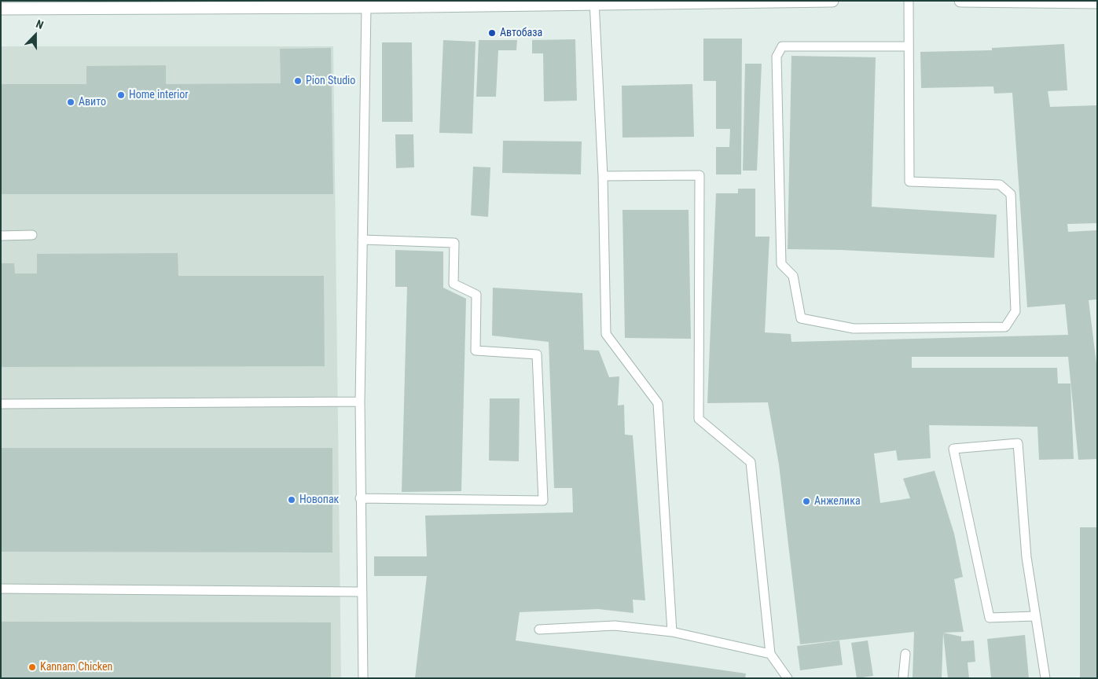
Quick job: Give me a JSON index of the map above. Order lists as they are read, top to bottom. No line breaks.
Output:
{"places":["Автобаза","Pion Studio","Home interior","Авито","Новопак","Анжелика","Kannam Chicken"],"north":"top"}
